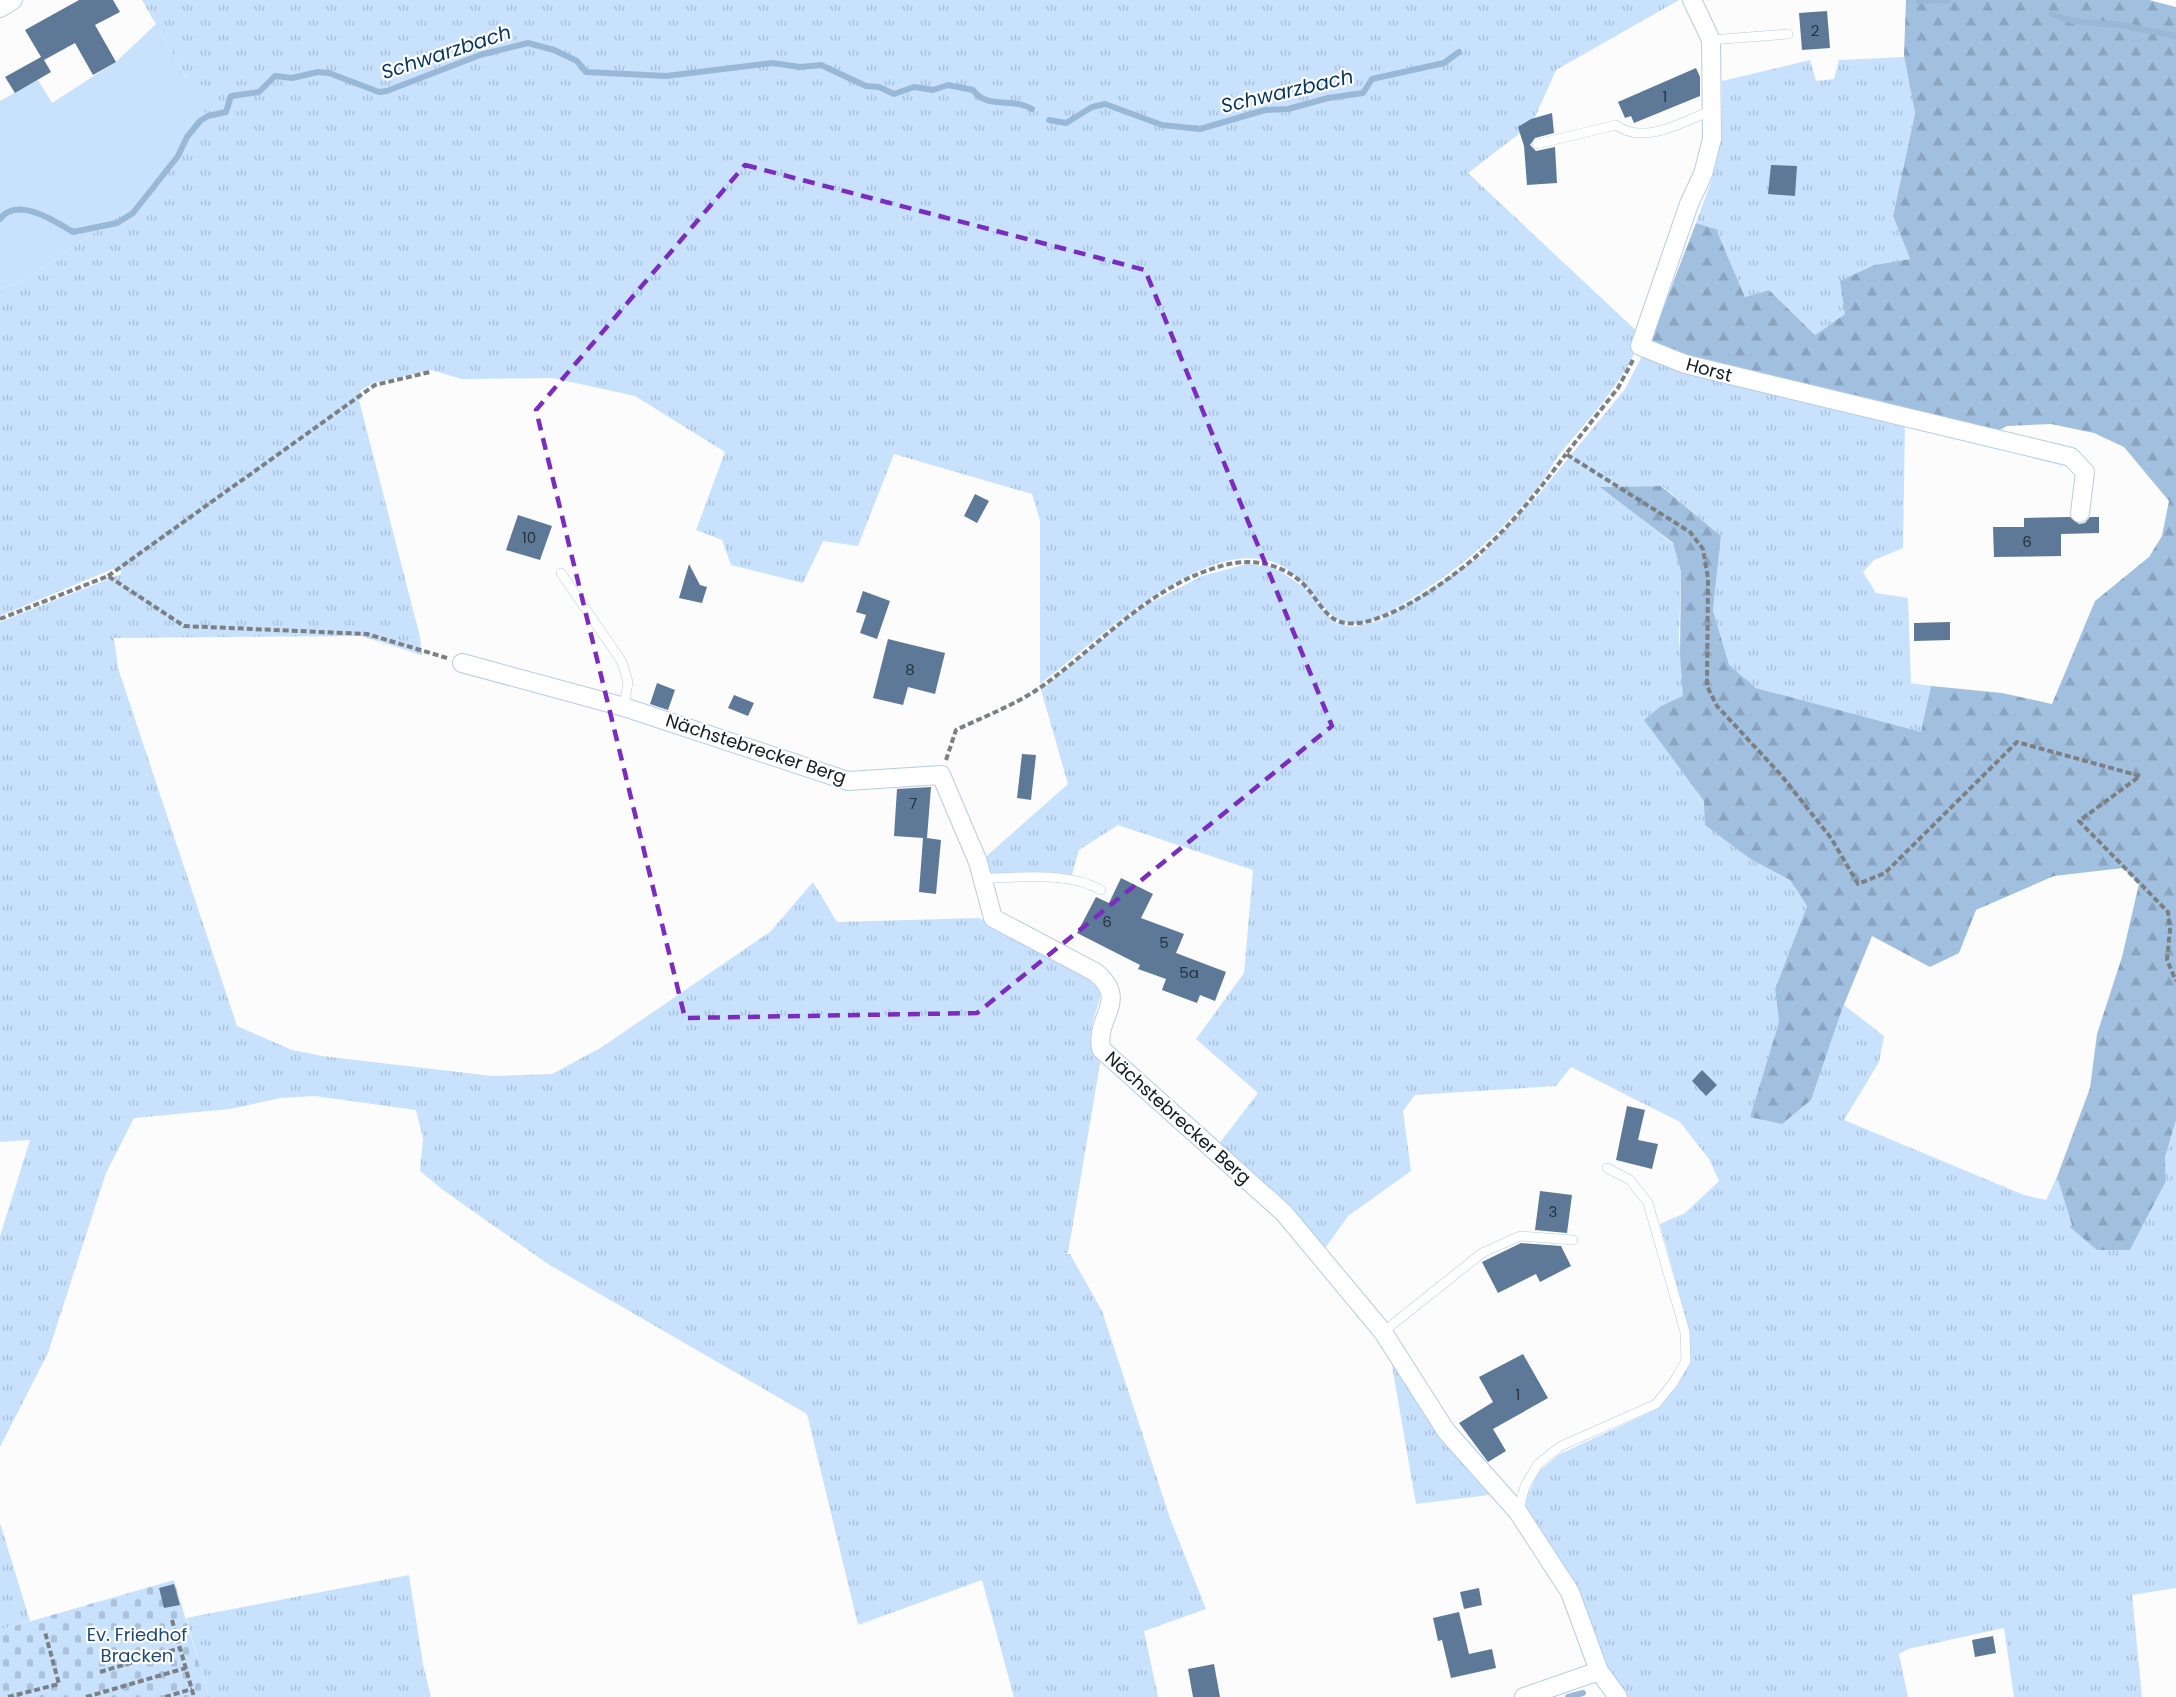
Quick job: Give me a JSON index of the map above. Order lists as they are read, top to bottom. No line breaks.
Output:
{"streets":{"street":["Horst","Nächstebrecker Berg"]},"water":["Schwarzbach"],"parks":["Ev. Friedhof Bracken"],"house_numbers":["2","1","10","6","8","7","6","5","5a","3","1"]}
